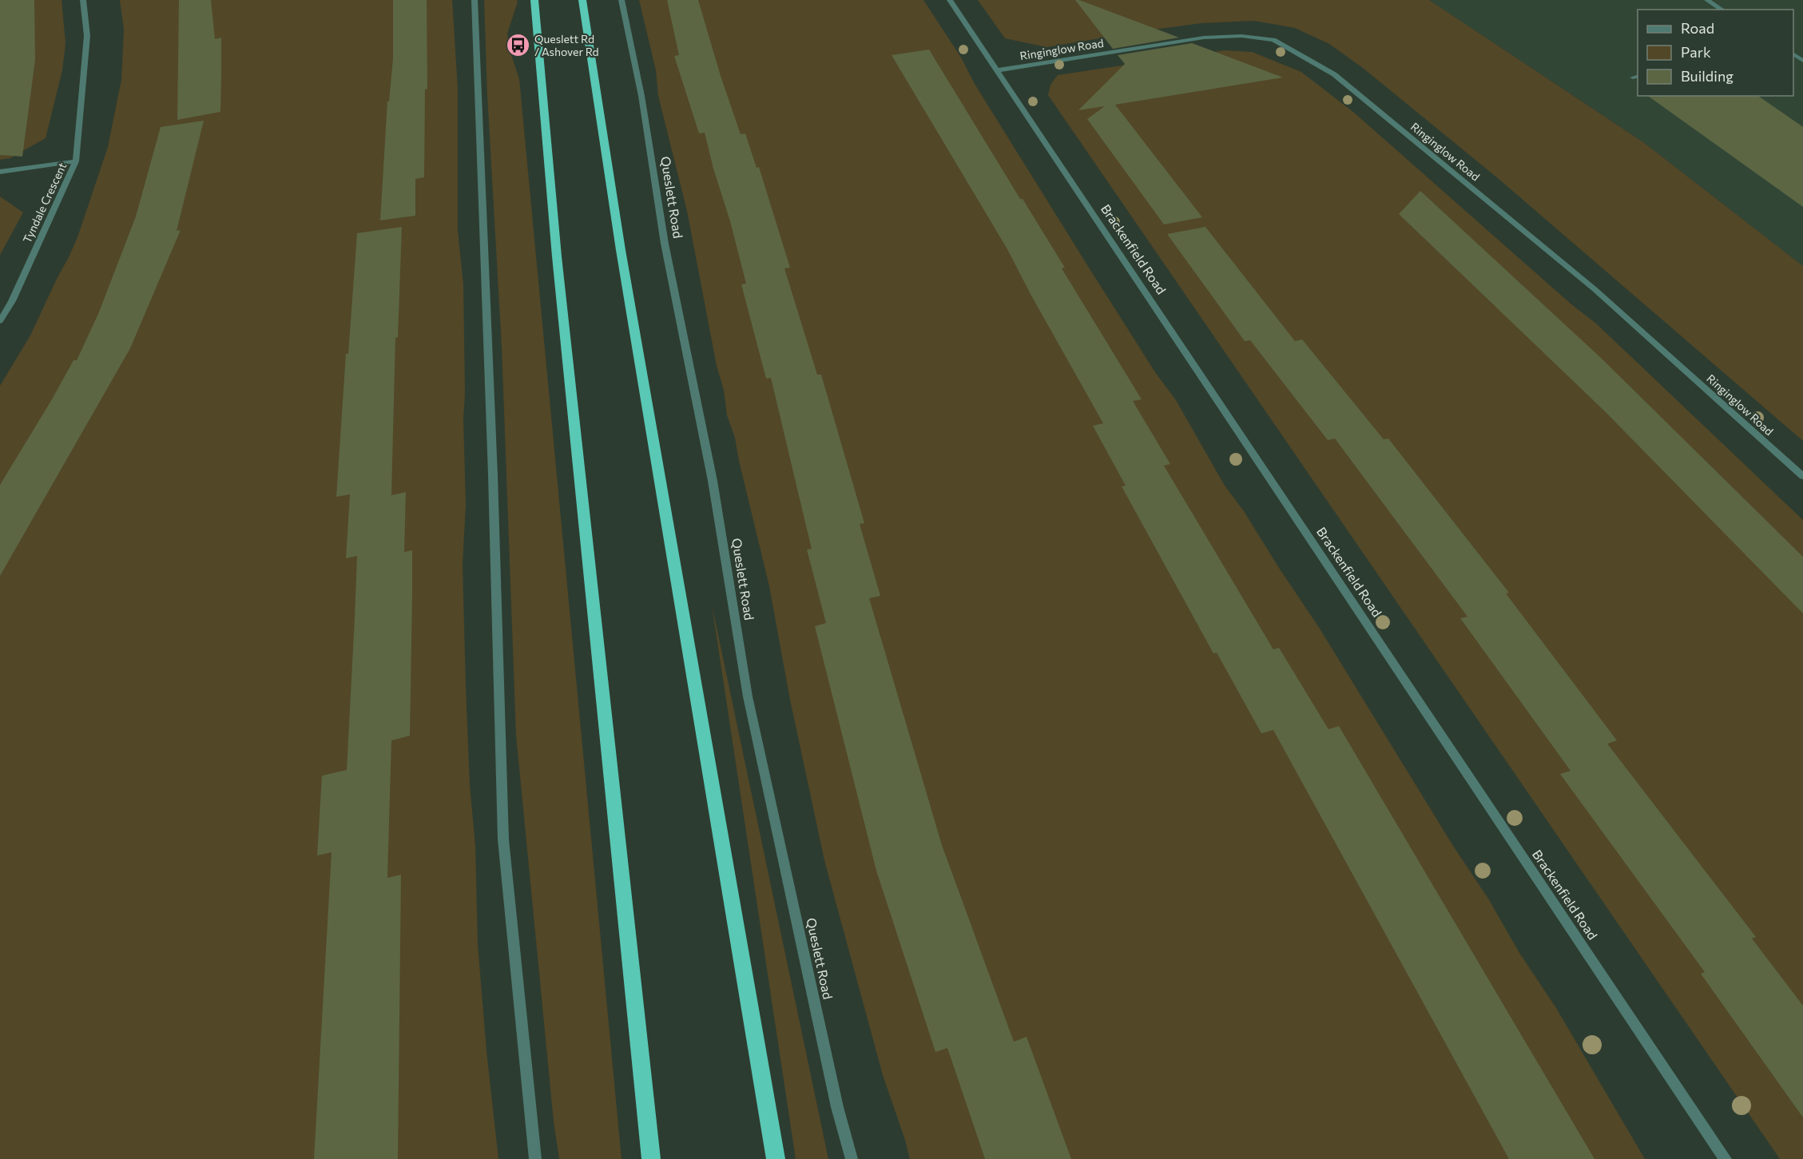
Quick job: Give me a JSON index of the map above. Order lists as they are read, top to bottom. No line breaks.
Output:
{"streets":{"street":["Ringinglow Road","Queslett Road","Tyndale Crescent","Brackenfield Road"]},"crossings":[["Ringinglow Road","Brackenfield Road"]],"places":{"bus stop":["Queslett Rd / Ashover Rd"]},"legend":["Road","Park","Building"]}
